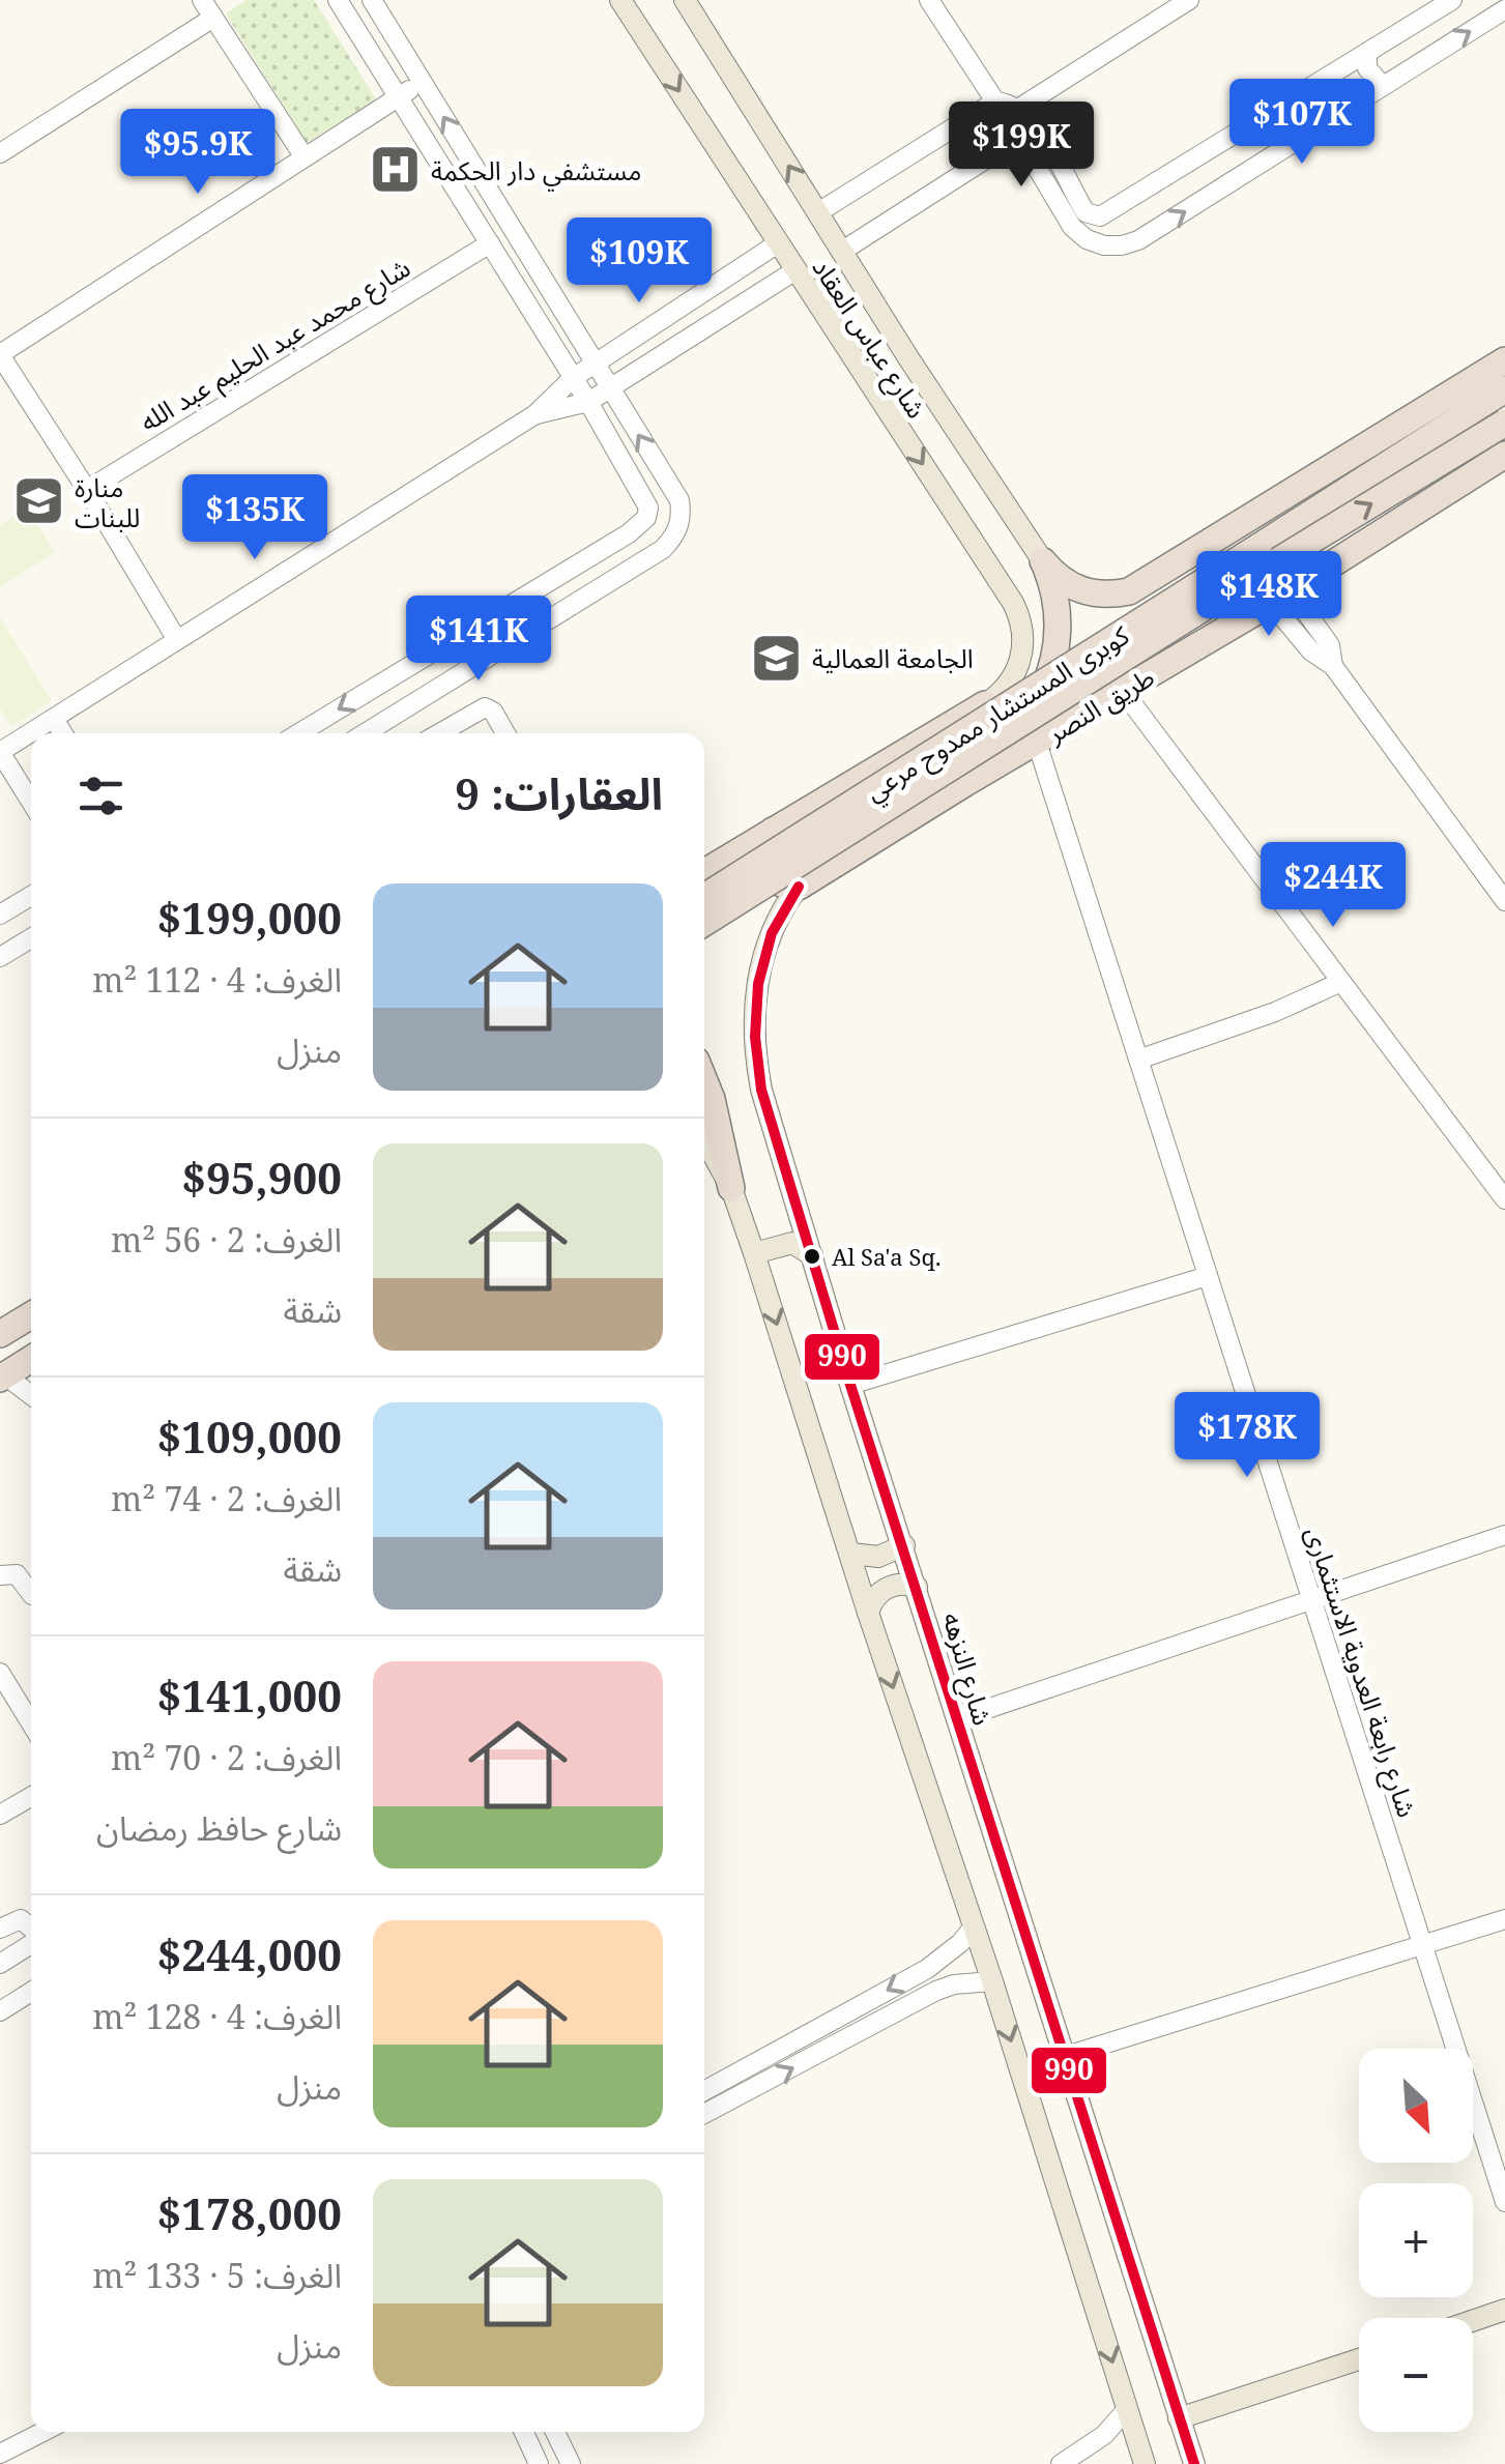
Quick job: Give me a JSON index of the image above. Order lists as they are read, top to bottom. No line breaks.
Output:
{"streets":{"highway":["طريق النصر","كوبرى المستشار ممدوح مرعي"],"main road":["شارع عباس العقاد","شارع النزهه"],"street":["شارع محمد عبد الحليم عبد الله","شارع رابعة العدوية الاستثمارى"]},"crossings":[["طريق النصر","شارع النزهه"],["طريق النصر","شارع رابعة العدوية الاستثمارى"]],"places":{"hospital":["مستشفي دار الحكمة"],"school or university":["منارة للبنات","الجامعة العمالية"],"other":["Al Sa'a Sq."]},"lines":["transit line 990"],"north":"bottom right","page":{"price":["$107K","$199K","$95.9K","$109K","$135K","$148K","$141K","$244K","$178K"],"heading":"العقارات: 9","list":[{"name":"$199,000","note":"الغرف: 4 · 112 m² · منزل"},{"name":"$95,900","note":"الغرف: 2 · 56 m² · شقة"},{"name":"$109,000","note":"الغرف: 2 · 74 m² · شقة"},{"name":"$141,000","note":"الغرف: 2 · 70 m² · شارع حافظ رمضان"},{"name":"$244,000","note":"الغرف: 4 · 128 m² · منزل"},{"name":"$178,000","note":"الغرف: 5 · 133 m² · منزل"}],"map_buttons":["+","−"]}}
